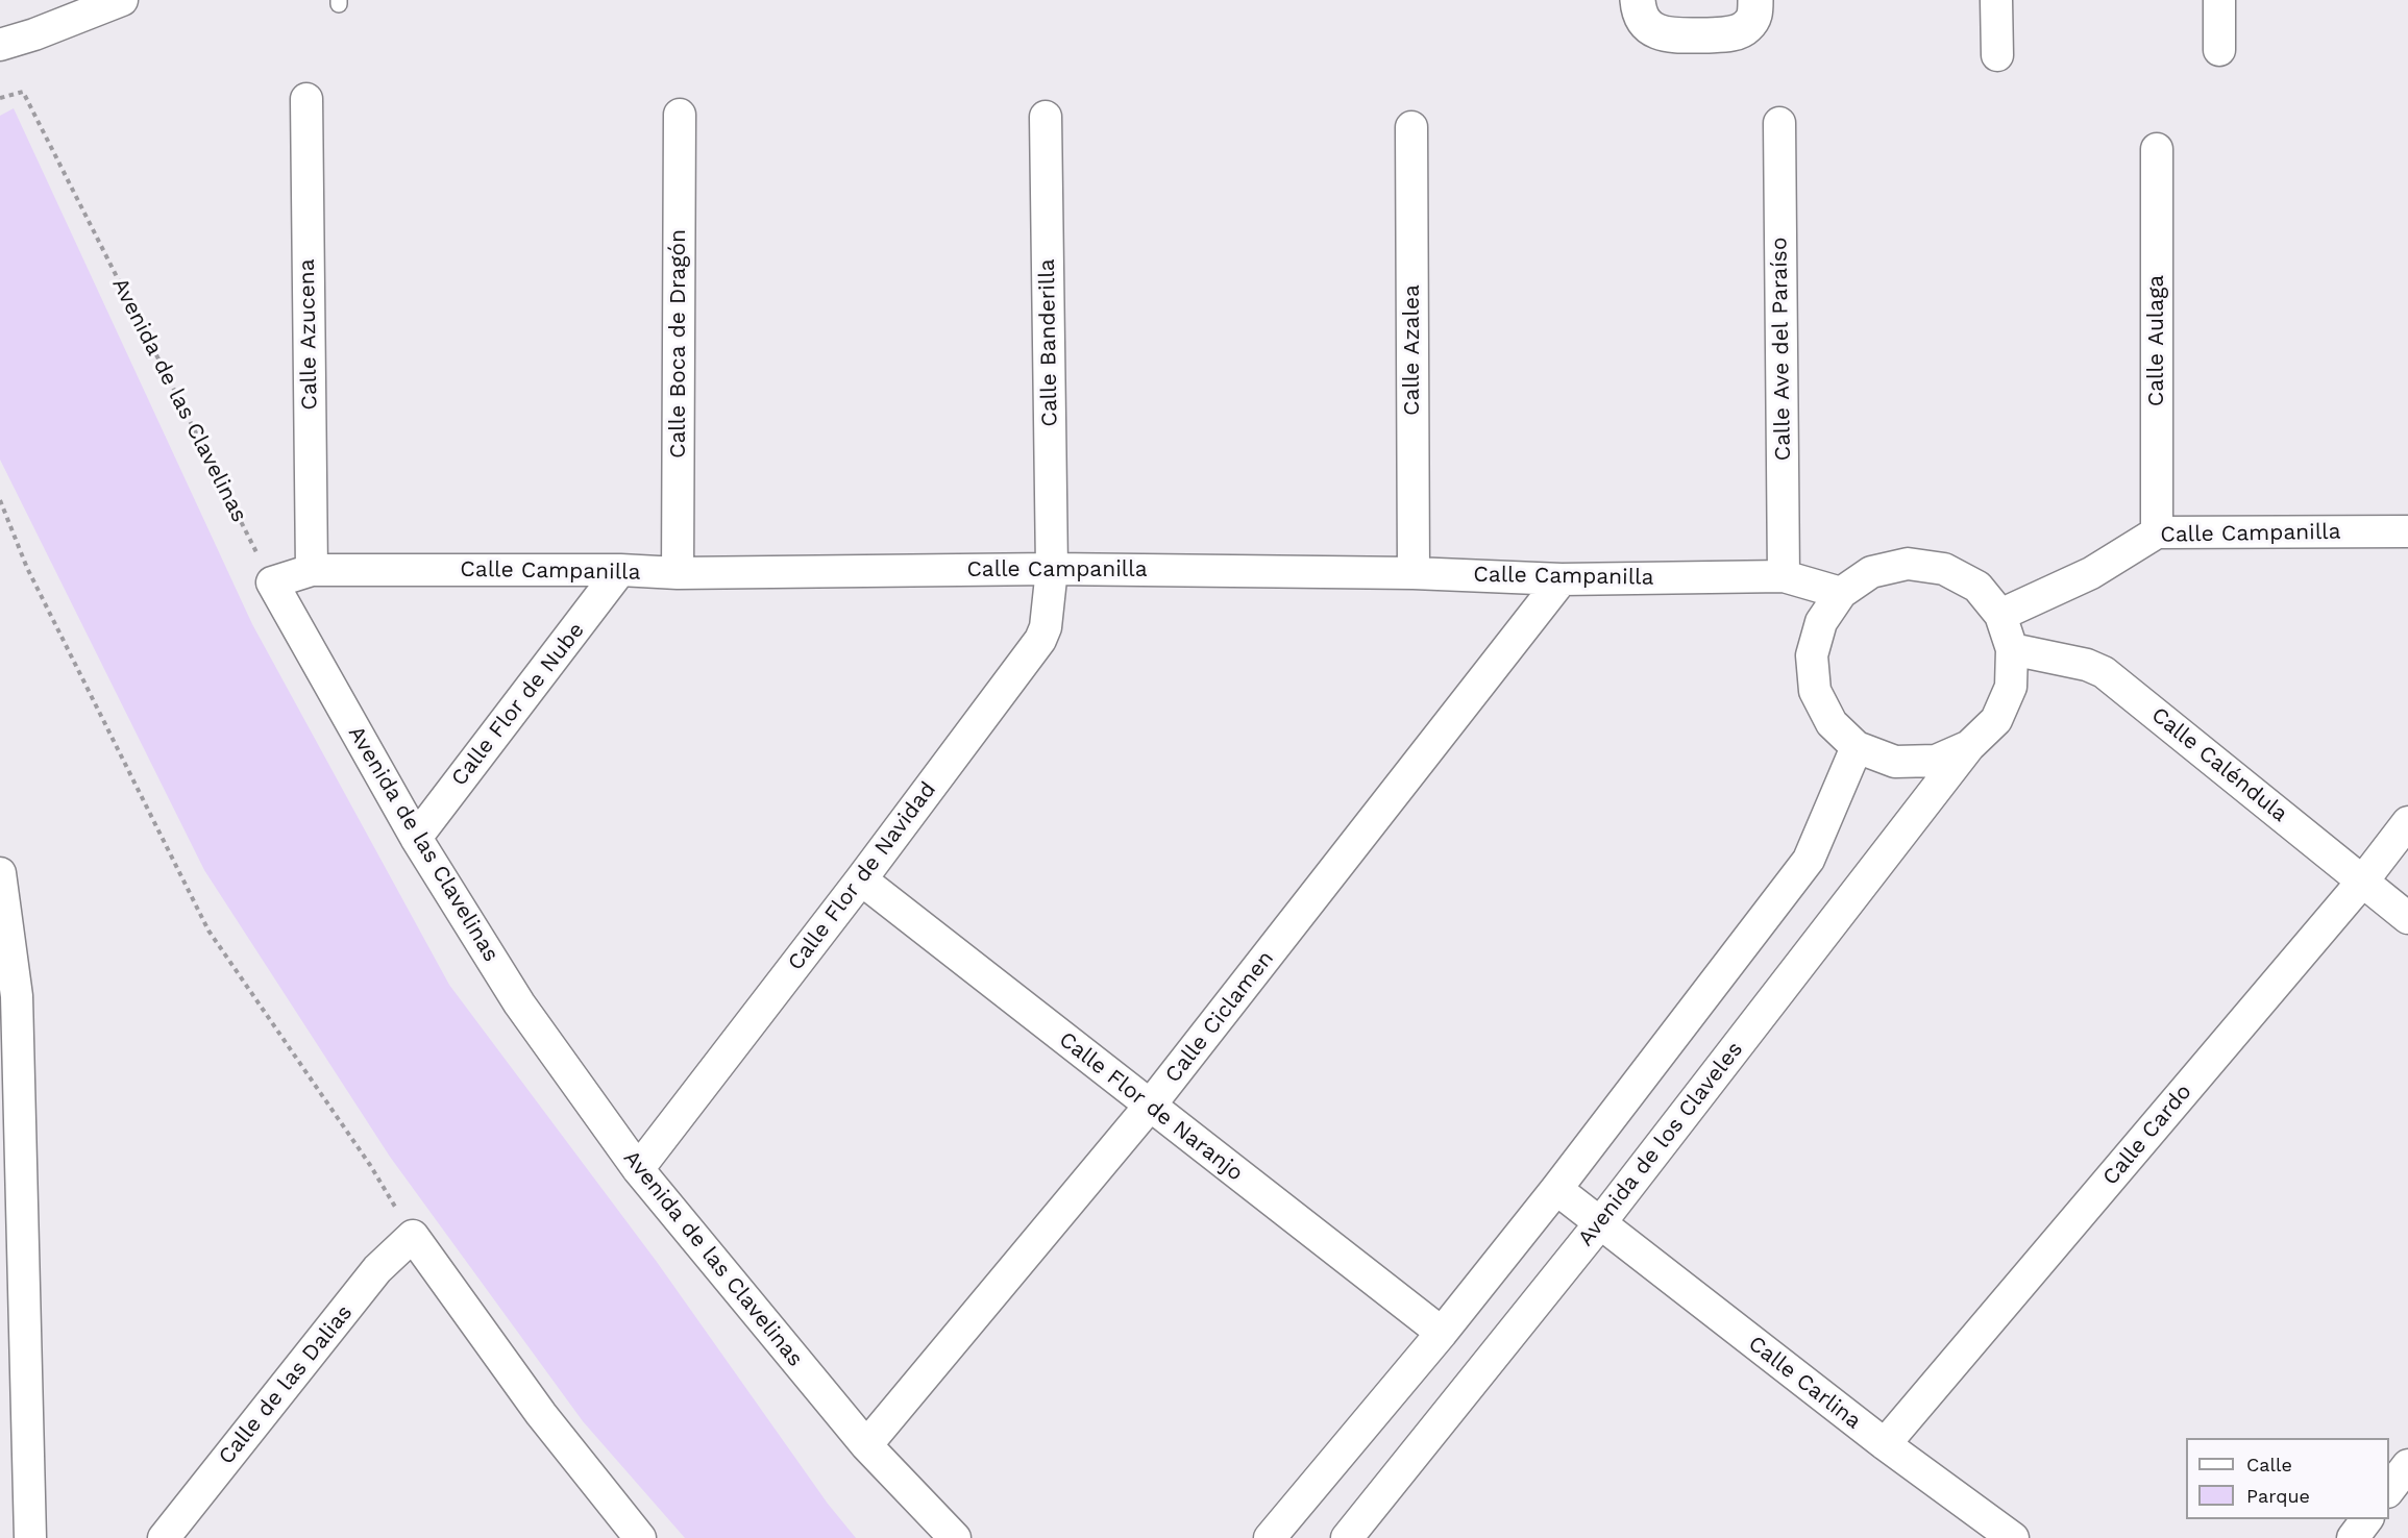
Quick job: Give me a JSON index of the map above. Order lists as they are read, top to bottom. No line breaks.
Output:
{"streets":{"street":["Calle Azucena","Calle Aulaga","Calle Banderilla","Calle Boca de Dragón","Calle Ave del Paraíso","Calle Azalea","Avenida de las Clavelinas","Calle Campanilla","Calle Flor de Nube","Calle Caléndula","Calle Flor de Navidad","Calle Ciclamen","Calle Flor de Naranjo","Calle Cardo","Avenida de los Claveles","Calle Carlina","Calle de las Dalias"]},"crossings":[["Calle Azucena","Calle Campanilla"],["Calle Aulaga","Calle Campanilla"],["Calle Banderilla","Calle Campanilla"],["Calle Banderilla","Calle Flor de Navidad"],["Calle Boca de Dragón","Calle Campanilla"],["Calle Ave del Paraíso","Calle Campanilla"],["Calle Azalea","Calle Campanilla"],["Avenida de las Clavelinas","Calle Campanilla"],["Avenida de las Clavelinas","Calle Flor de Nube"],["Avenida de las Clavelinas","Calle Flor de Navidad"],["Avenida de las Clavelinas","Calle Ciclamen"],["Calle Campanilla","Calle Flor de Nube"],["Calle Campanilla","Calle Caléndula"],["Calle Campanilla","Calle Flor de Navidad"],["Calle Campanilla","Calle Ciclamen"],["Calle Campanilla","Avenida de los Claveles"],["Calle Caléndula","Calle Cardo"],["Calle Caléndula","Avenida de los Claveles"],["Calle Flor de Navidad","Calle Flor de Naranjo"],["Calle Ciclamen","Calle Flor de Naranjo"],["Calle Cardo","Calle Carlina"],["Avenida de los Claveles","Calle Carlina"]],"legend":["Calle","Parque"]}
